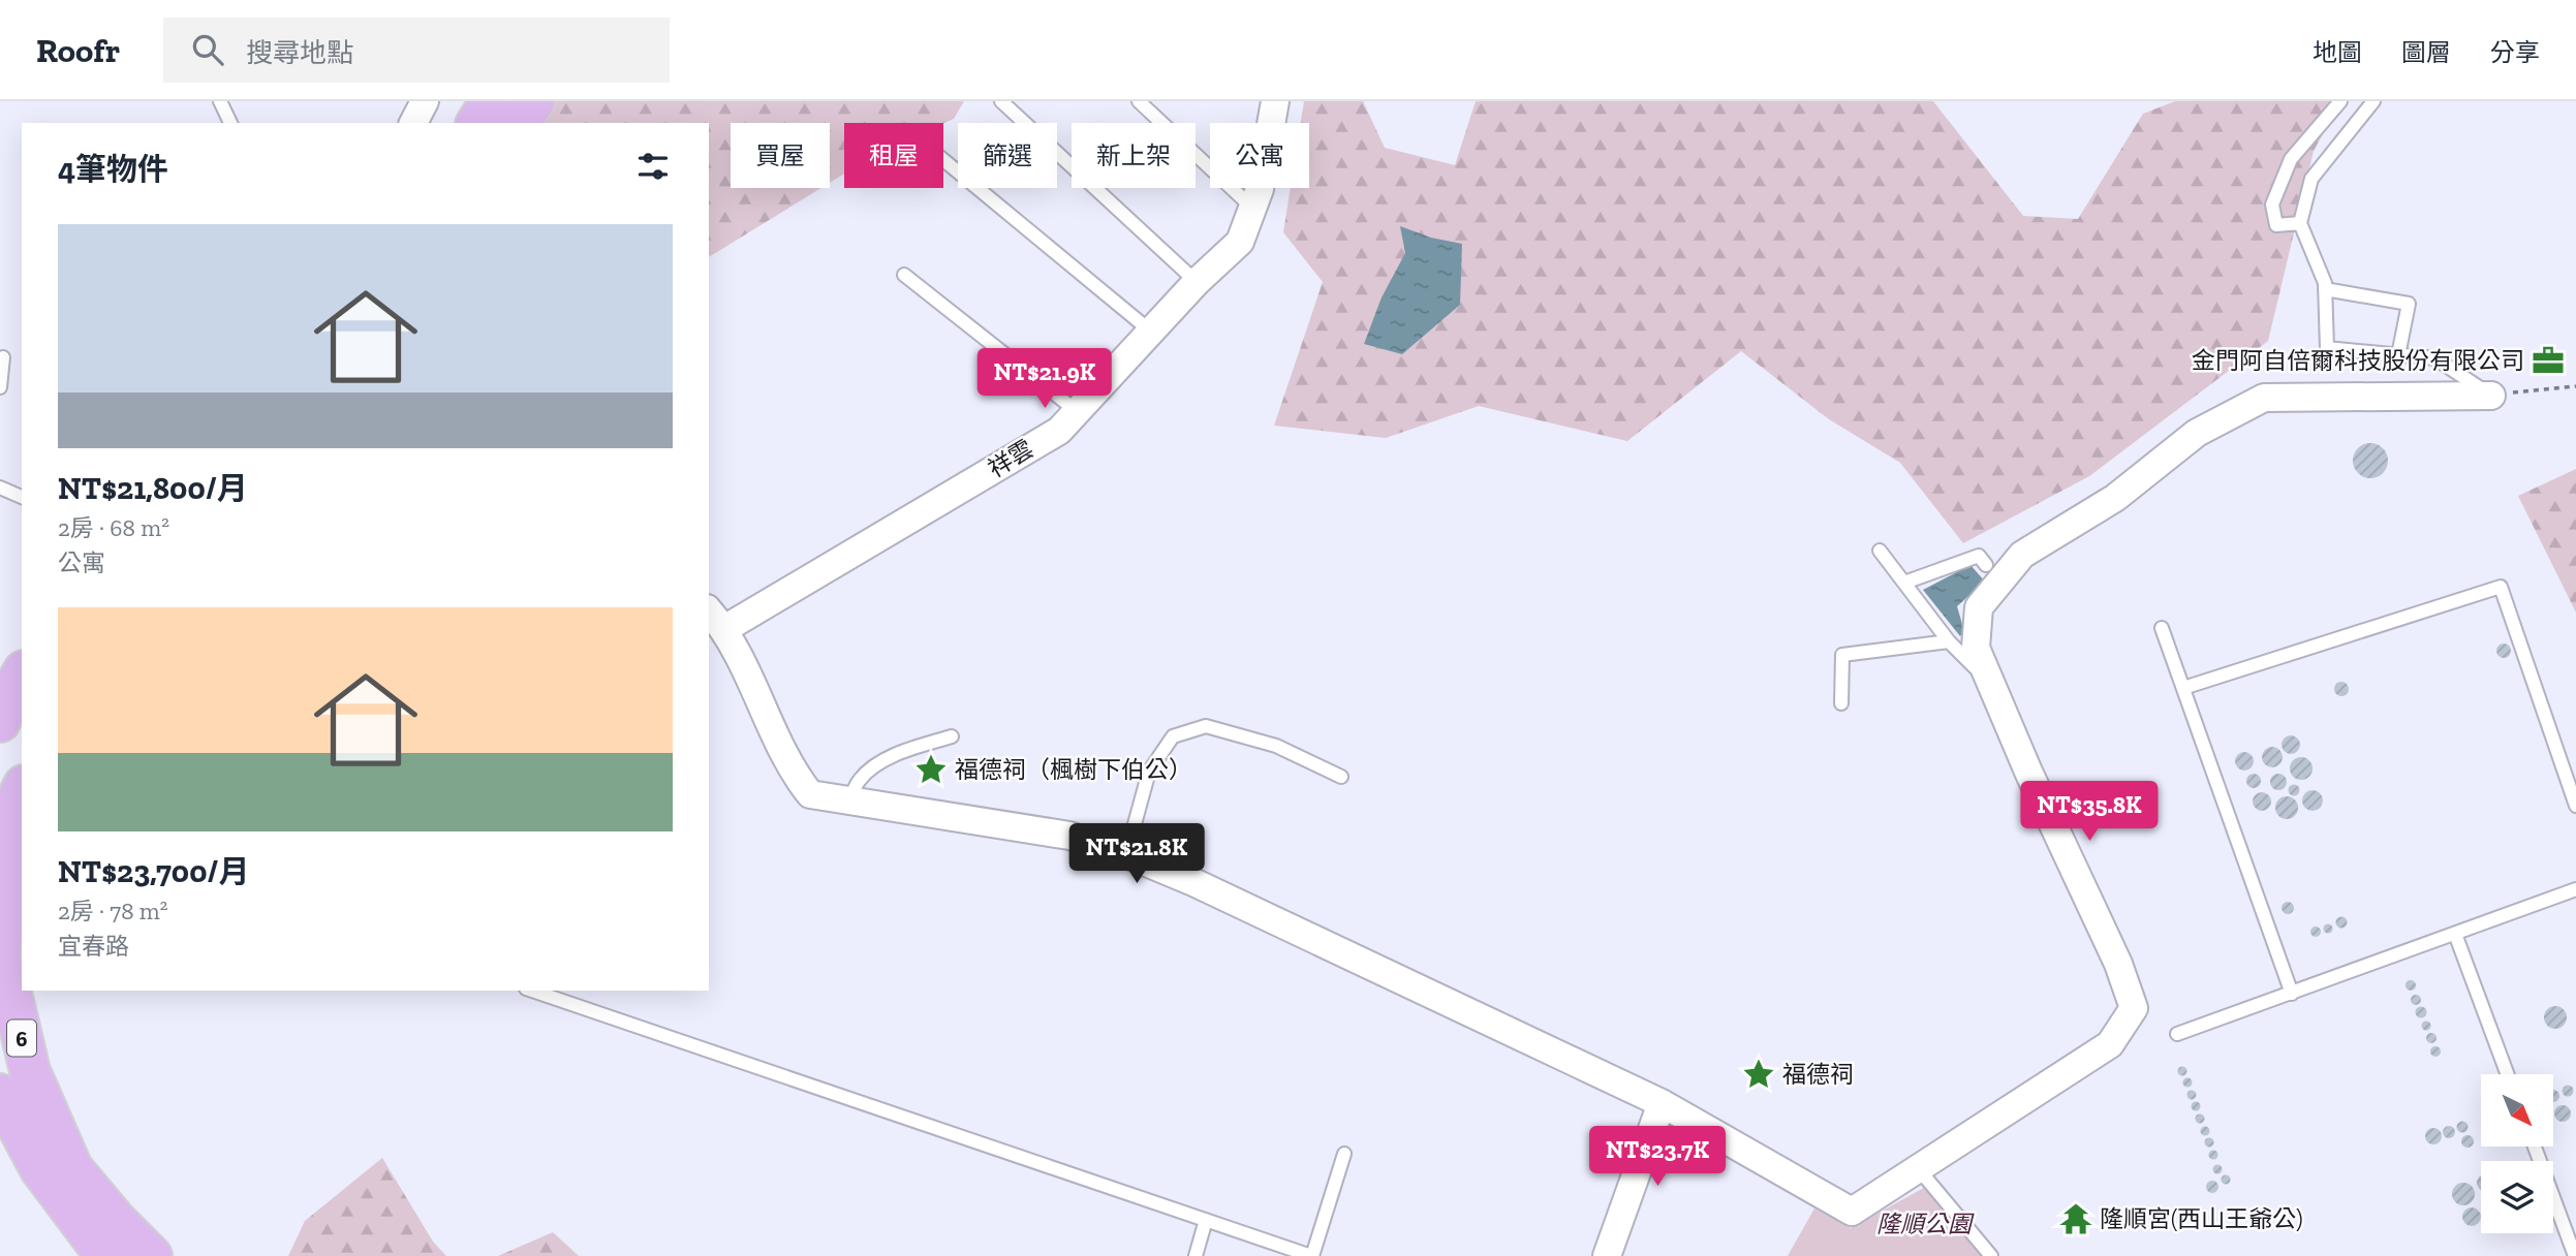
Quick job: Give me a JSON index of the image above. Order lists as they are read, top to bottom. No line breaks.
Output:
{"streets":{"main road":["6"],"street":["祥雲"]},"parks":["隆順公園"],"places":{"office":["金門阿自倍爾科技股份有限公司"],"place":["福德祠（楓樹下伯公）","福德祠"],"temple":["隆順宮(西山王爺公)"]},"north":"bottom right","page":{"header":"Roofr","search":"搜尋地點","nav":["地圖","圖層","分享"],"chip":["買屋","租屋","篩選","新上架","公寓"],"heading":"4筆物件","list":[{"name":"NT$21,800/月","note":"2房 · 68 m² · 公寓"},{"name":"NT$23,700/月","note":"2房 · 78 m² · 宜春路"}],"price":["NT$21.9K","NT$35.8K","NT$21.8K","NT$23.7K"]}}
